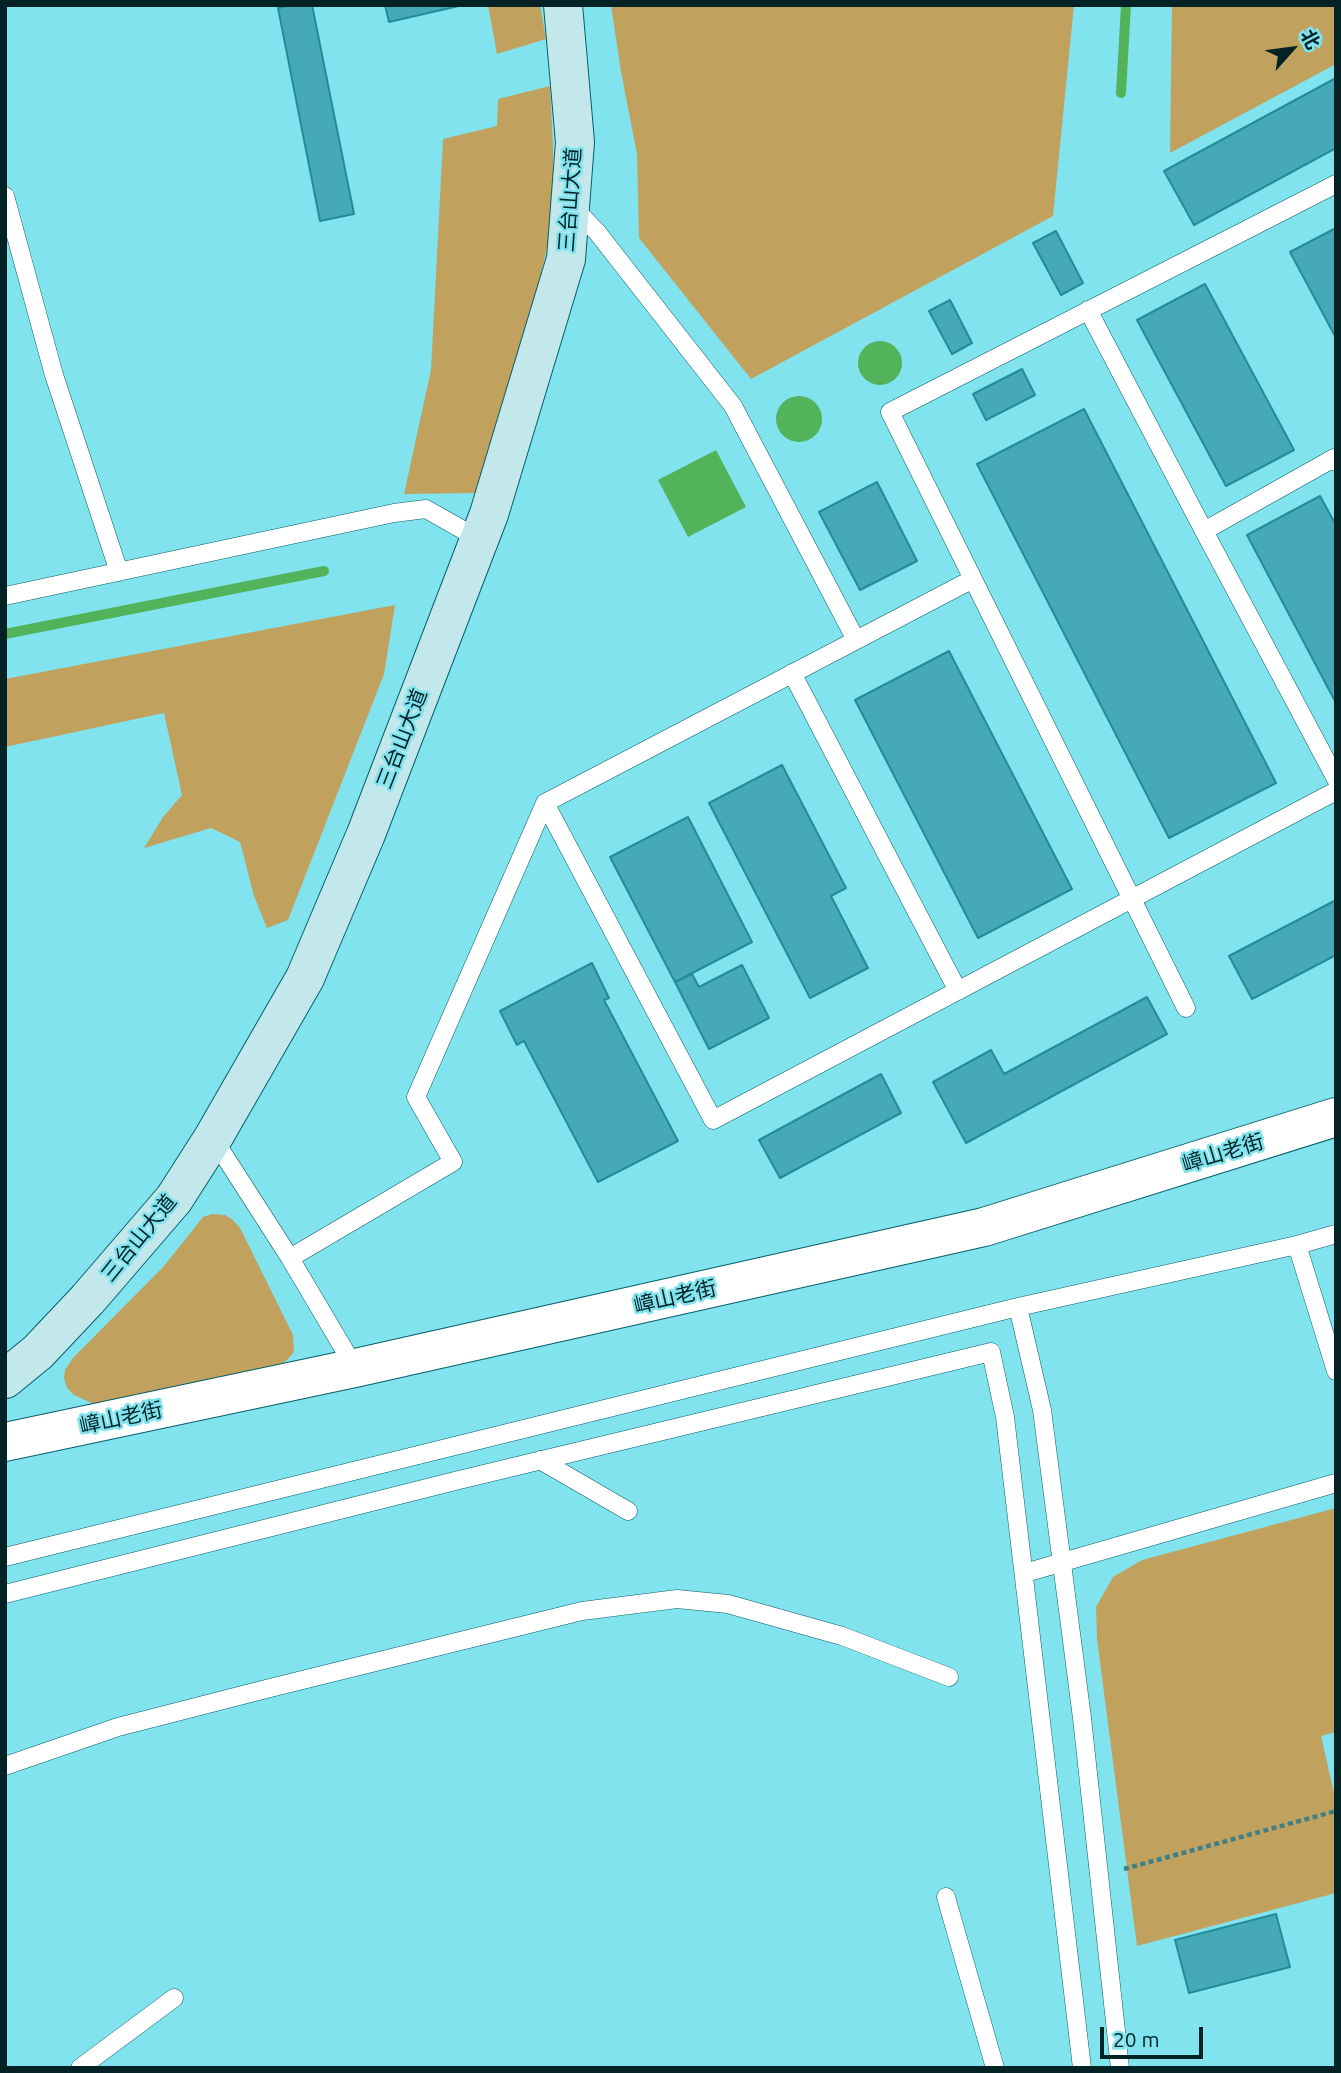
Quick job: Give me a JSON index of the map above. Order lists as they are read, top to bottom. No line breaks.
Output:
{"streets":{"main road":["三台山大道"],"street":["嶂山老街"]},"scale_bar":"20 m","north":"top right"}
